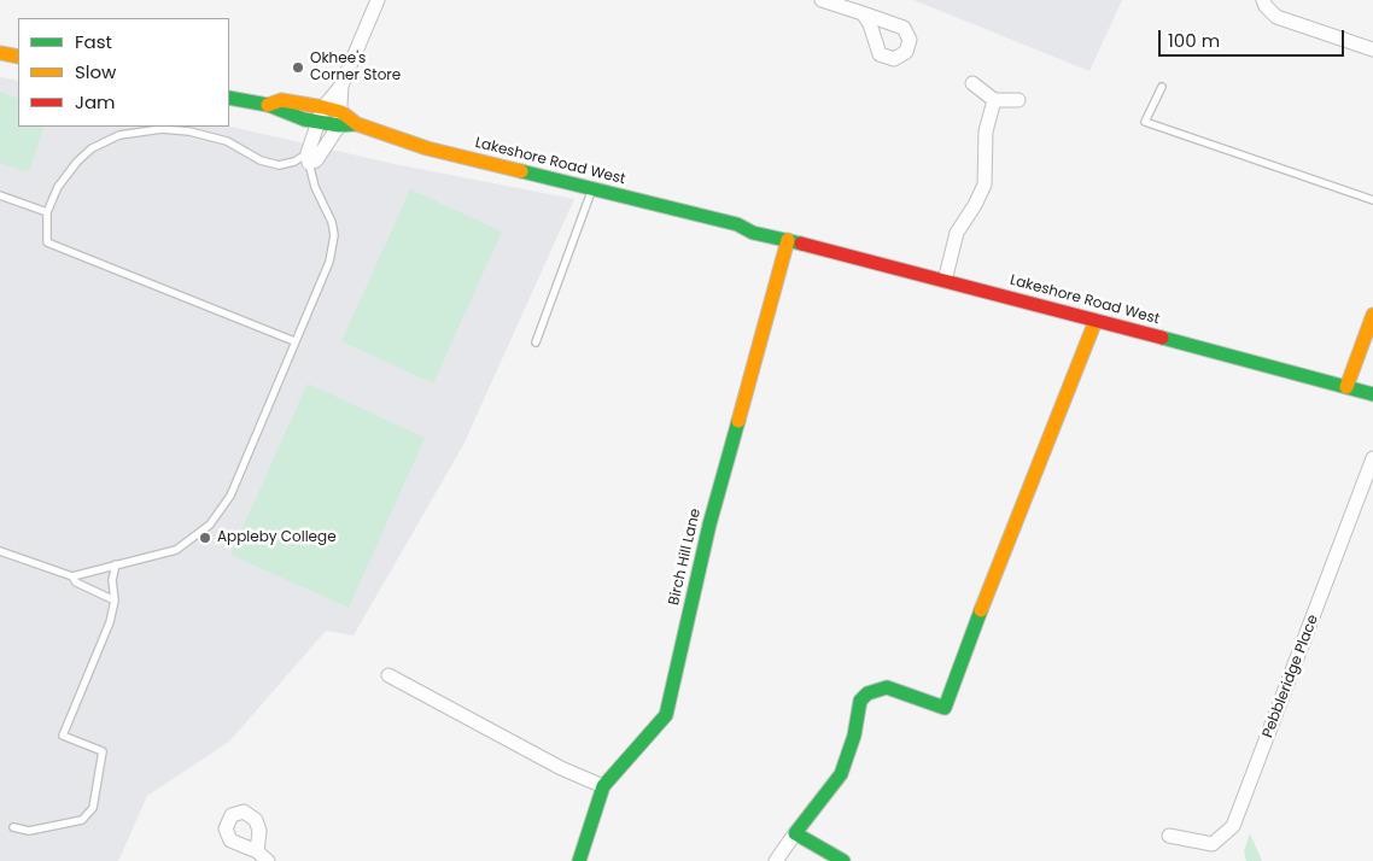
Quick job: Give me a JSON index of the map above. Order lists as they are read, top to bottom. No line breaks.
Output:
{"streets":{"street":["Lakeshore Road West","Birch Hill Lane","Pebbleridge Place"]},"crossings":[["Lakeshore Road West","Birch Hill Lane"]],"places":["Okhee's Corner Store","Appleby College"],"legend":["Fast","Slow","Jam"],"scale_bar":"100 m"}
